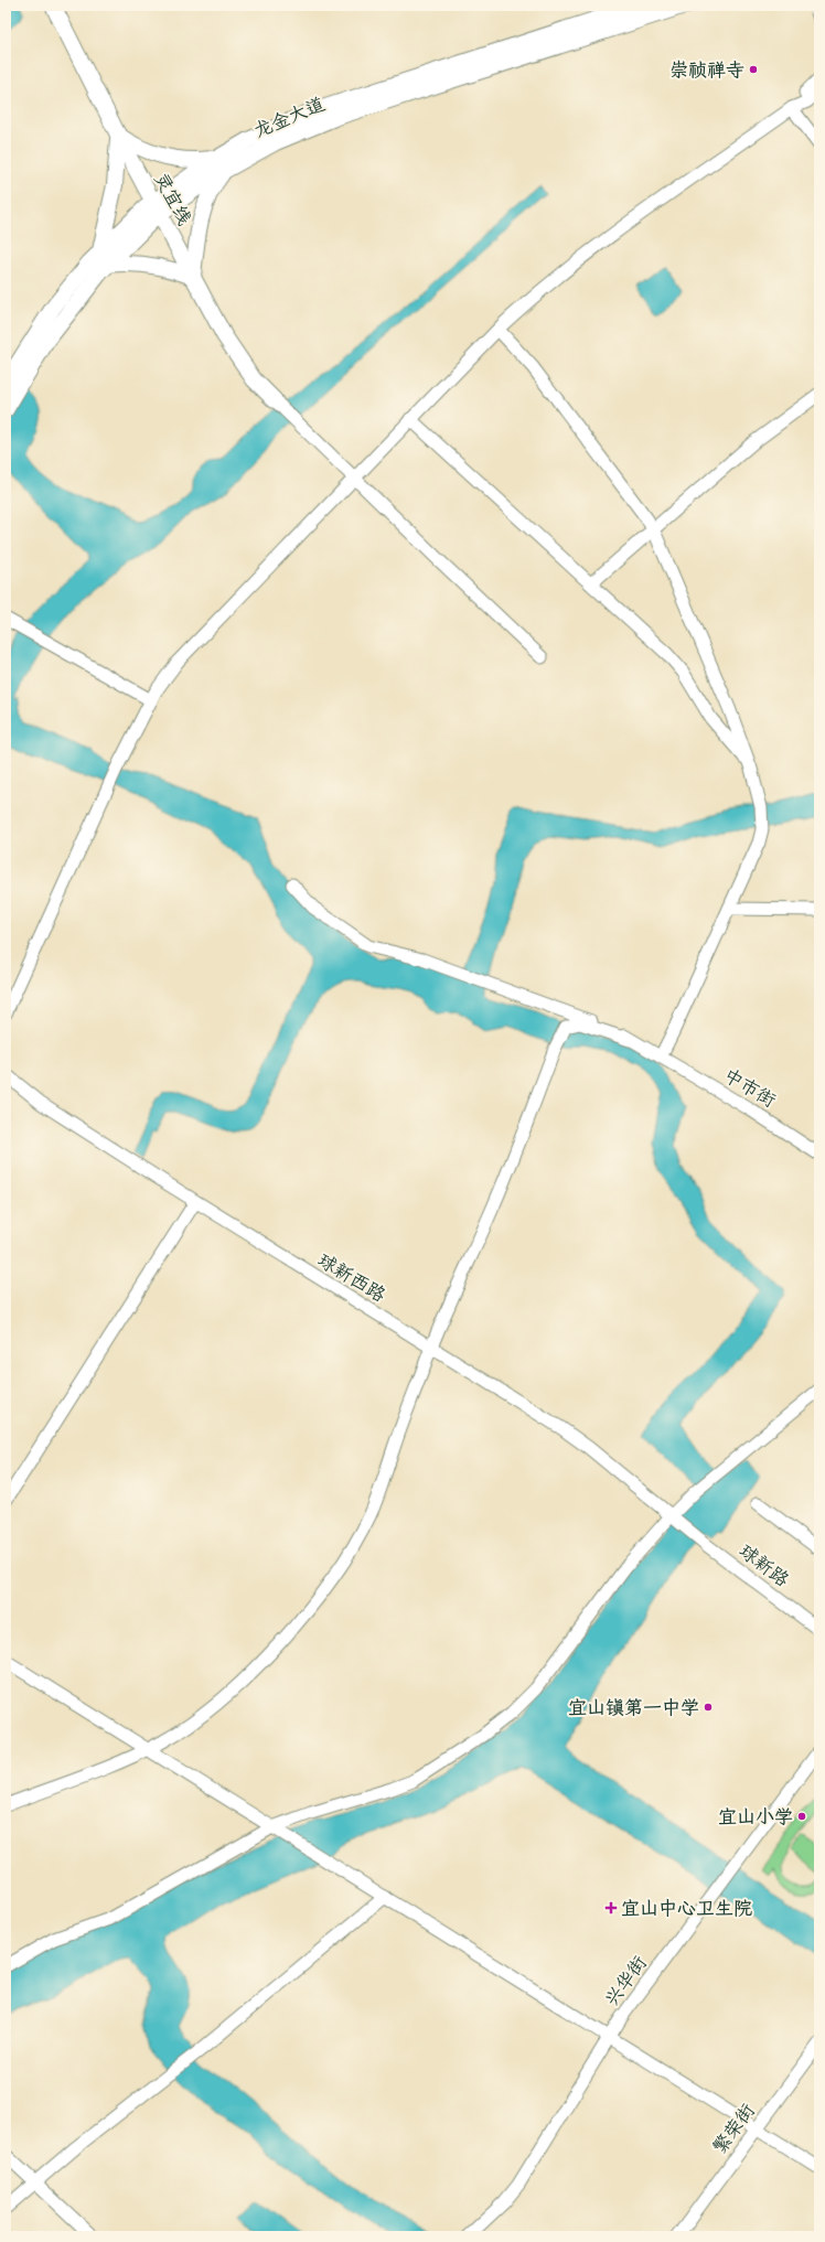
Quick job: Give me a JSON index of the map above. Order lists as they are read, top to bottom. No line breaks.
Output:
{"streets":{"main road":["龙金大道","灵宜线"],"street":["中市街","球新西路","球新路","兴华街","繁荣街"]},"crossings":[["龙金大道","灵宜线"],["球新西路","球新路"]],"places":{"other":["崇祯禅寺","宜山镇第一中学","宜山小学"],"health":["宜山中心卫生院"]}}
